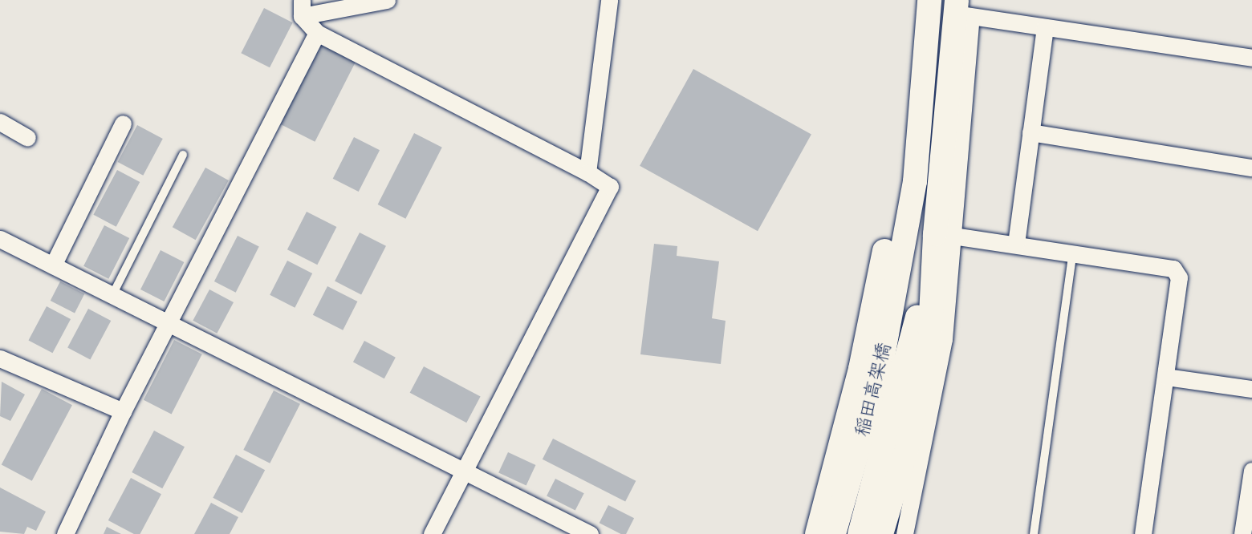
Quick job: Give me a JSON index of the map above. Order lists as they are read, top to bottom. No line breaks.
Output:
{"streets":{"street":["稲田高架橋"]}}
